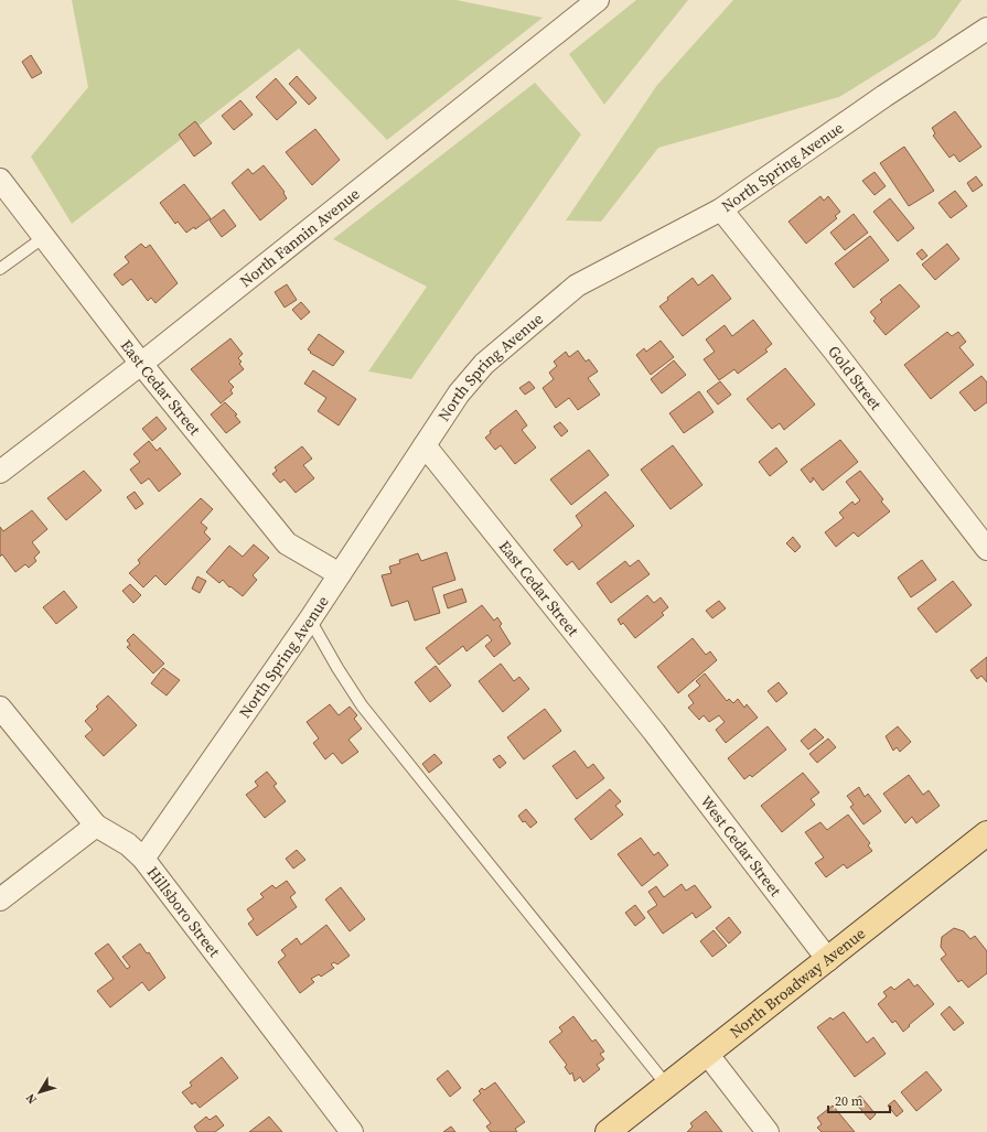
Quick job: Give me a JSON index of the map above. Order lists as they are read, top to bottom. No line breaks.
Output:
{"streets":{"main road":["North Broadway Avenue"],"street":["North Spring Avenue","North Fannin Avenue","Gold Street","East Cedar Street","West Cedar Street","Hillsboro Street"]},"crossings":[["North Spring Avenue","Gold Street"],["North Spring Avenue","East Cedar Street"],["North Spring Avenue","Hillsboro Street"],["North Fannin Avenue","East Cedar Street"],["East Cedar Street","West Cedar Street"],["West Cedar Street","North Broadway Avenue"]],"scale_bar":"20 m","north":"bottom left"}
